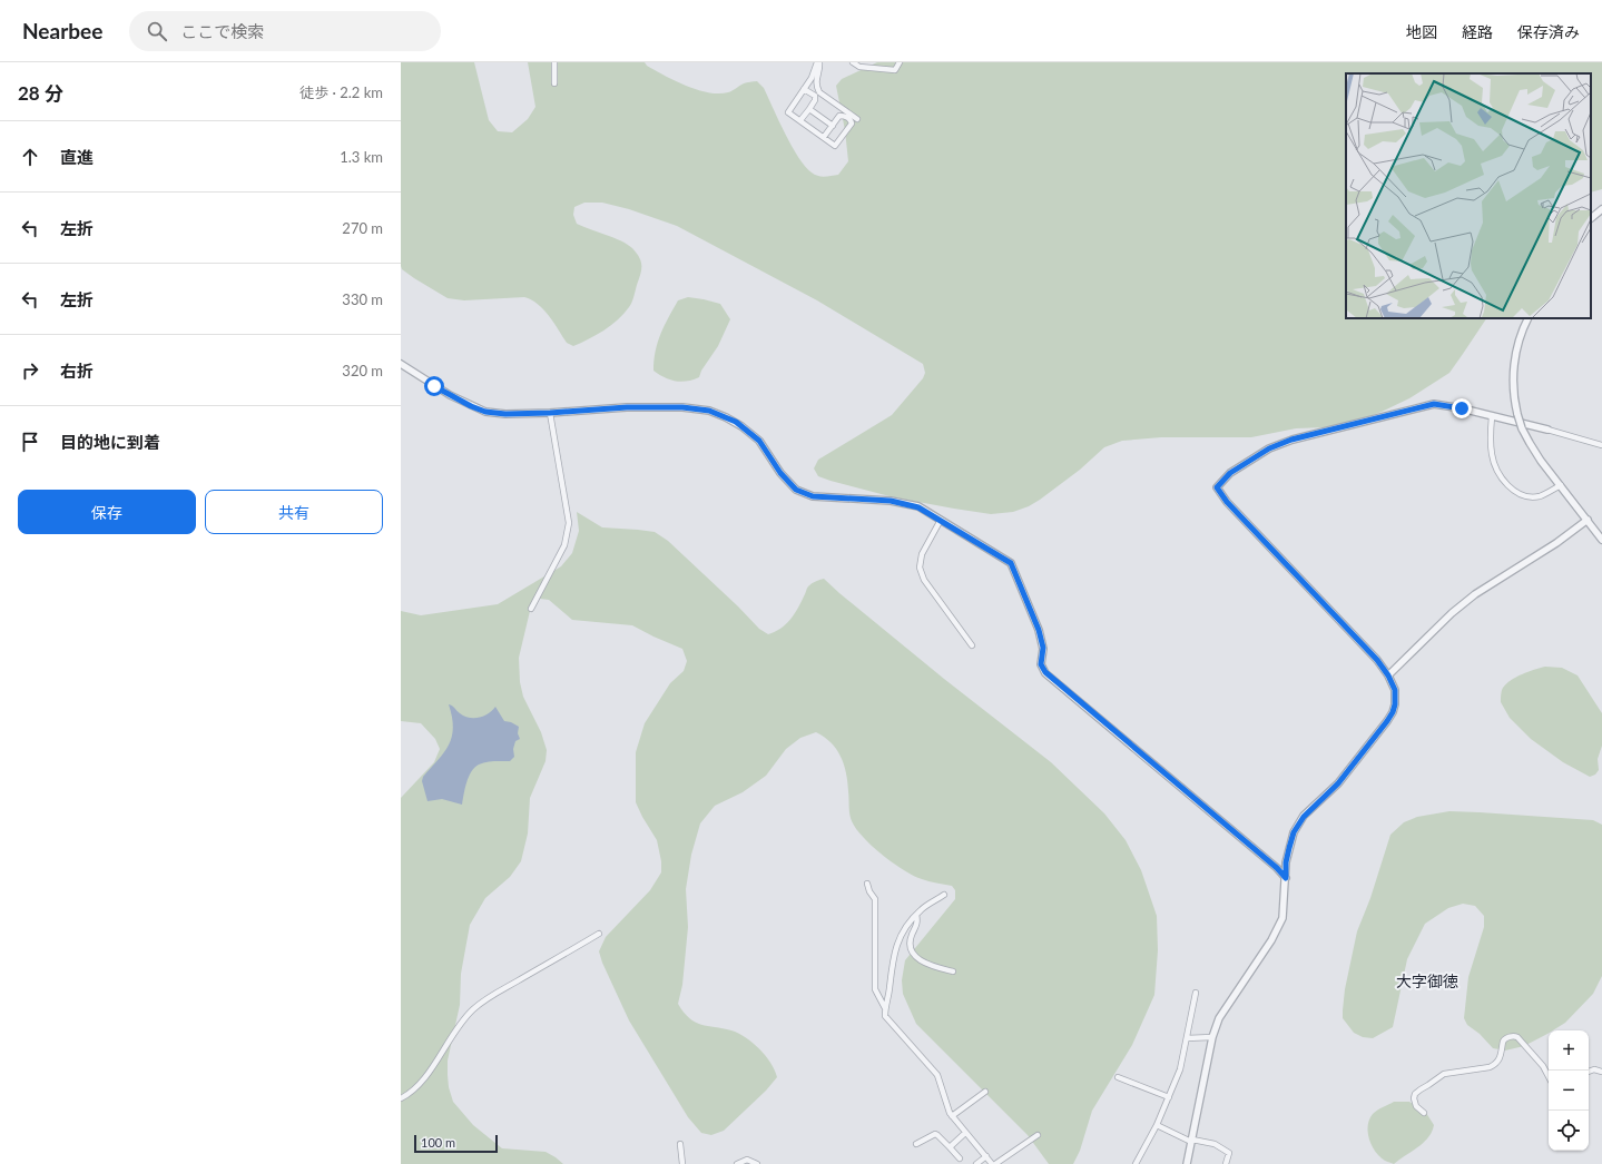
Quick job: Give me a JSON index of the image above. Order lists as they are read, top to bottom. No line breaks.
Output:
{"districts":["大字御徳"],"scale_bar":"100 m","page":{"header":"Nearbee","search":"ここで検索","nav":["地図","経路","保存済み"],"heading":["28 分","徒歩 · 2.2 km"],"list":[["直進","1.3 km"],["左折","270 m"],["左折","330 m"],["右折","320 m"],"目的地に到着"],"buttons":["保存","共有"],"map_buttons":["+","−"],"scale":"100 m"}}
